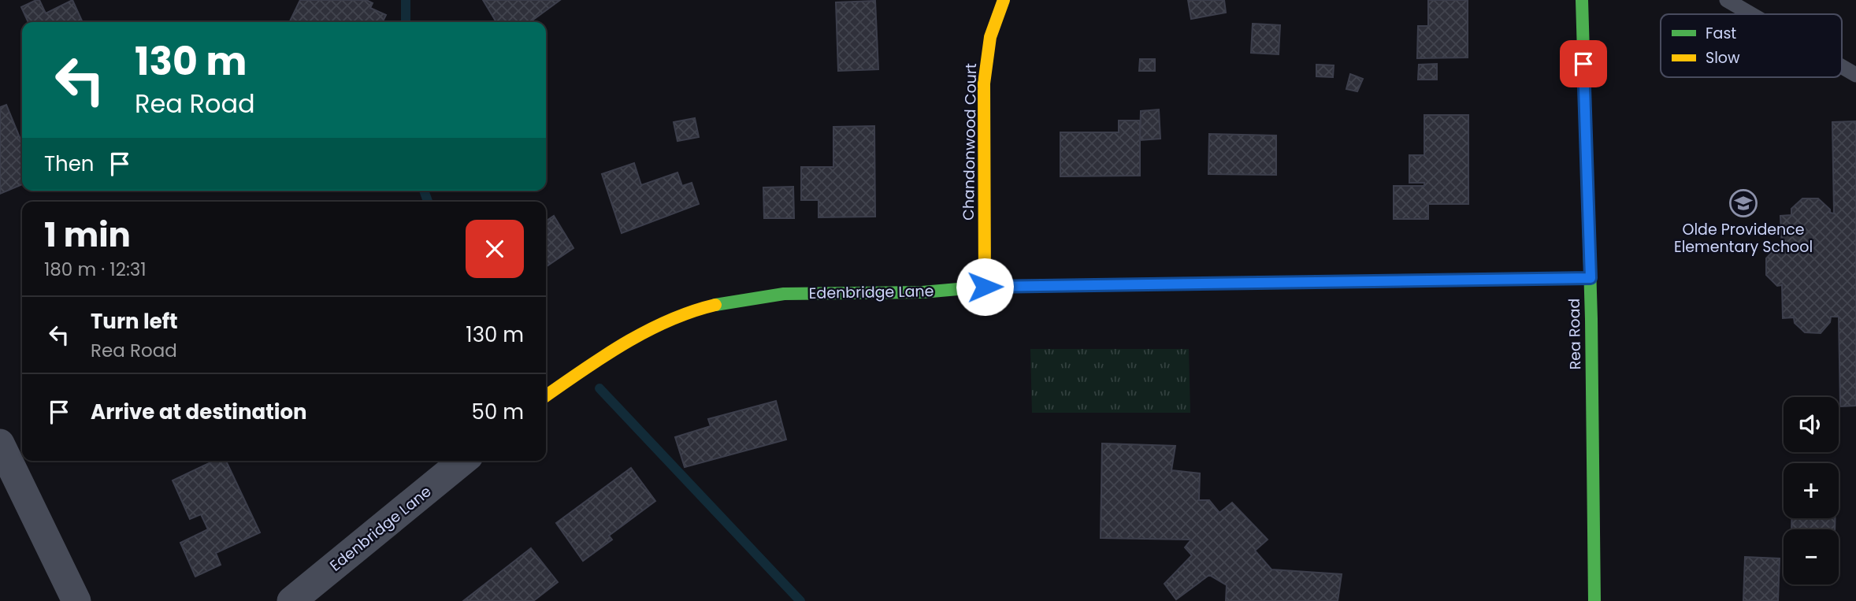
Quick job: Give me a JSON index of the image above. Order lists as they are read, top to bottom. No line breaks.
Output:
{"streets":{"street":["Chandonwood Court","Edenbridge Lane","Rea Road"]},"crossings":[["Chandonwood Court","Edenbridge Lane"],["Edenbridge Lane","Rea Road"]],"places":{"school or university":["Olde Providence Elementary School"]},"legend":["Fast","Slow"],"page":{"turn":["130 m","Rea Road"],"then":"Then","heading":["1 min","180 m · 12:31"],"list":[{"name":"Turn left","note":"Rea Road","value":"130 m"},{"name":"Arrive at destination","value":"50 m"}],"map_buttons":["+","−"]}}
